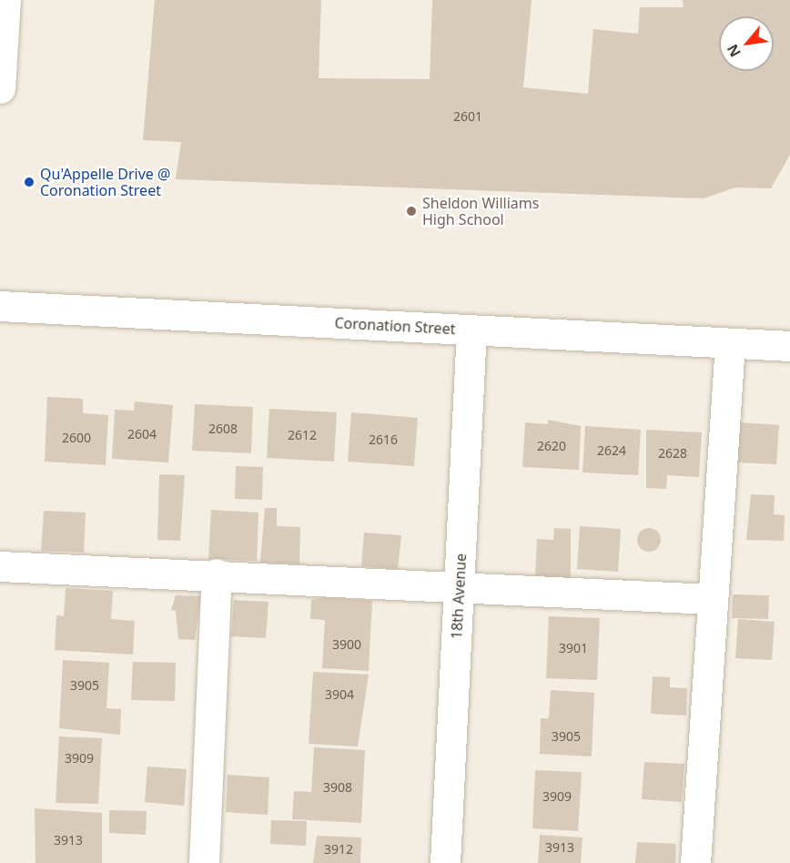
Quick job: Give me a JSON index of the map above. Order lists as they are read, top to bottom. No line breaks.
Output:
{"streets":{"street":["Coronation Street","18th Avenue"]},"crossings":[["Coronation Street","18th Avenue"]],"places":["Qu'Appelle Drive @ Coronation Street","Sheldon Williams High School"],"house_numbers":["2601","2608","2604","2612","2600","2616","2620","2624","2628","3900","3901","3905","3904","3905","3909","3908","3909","3913","3913","3912"],"north":"bottom left"}
